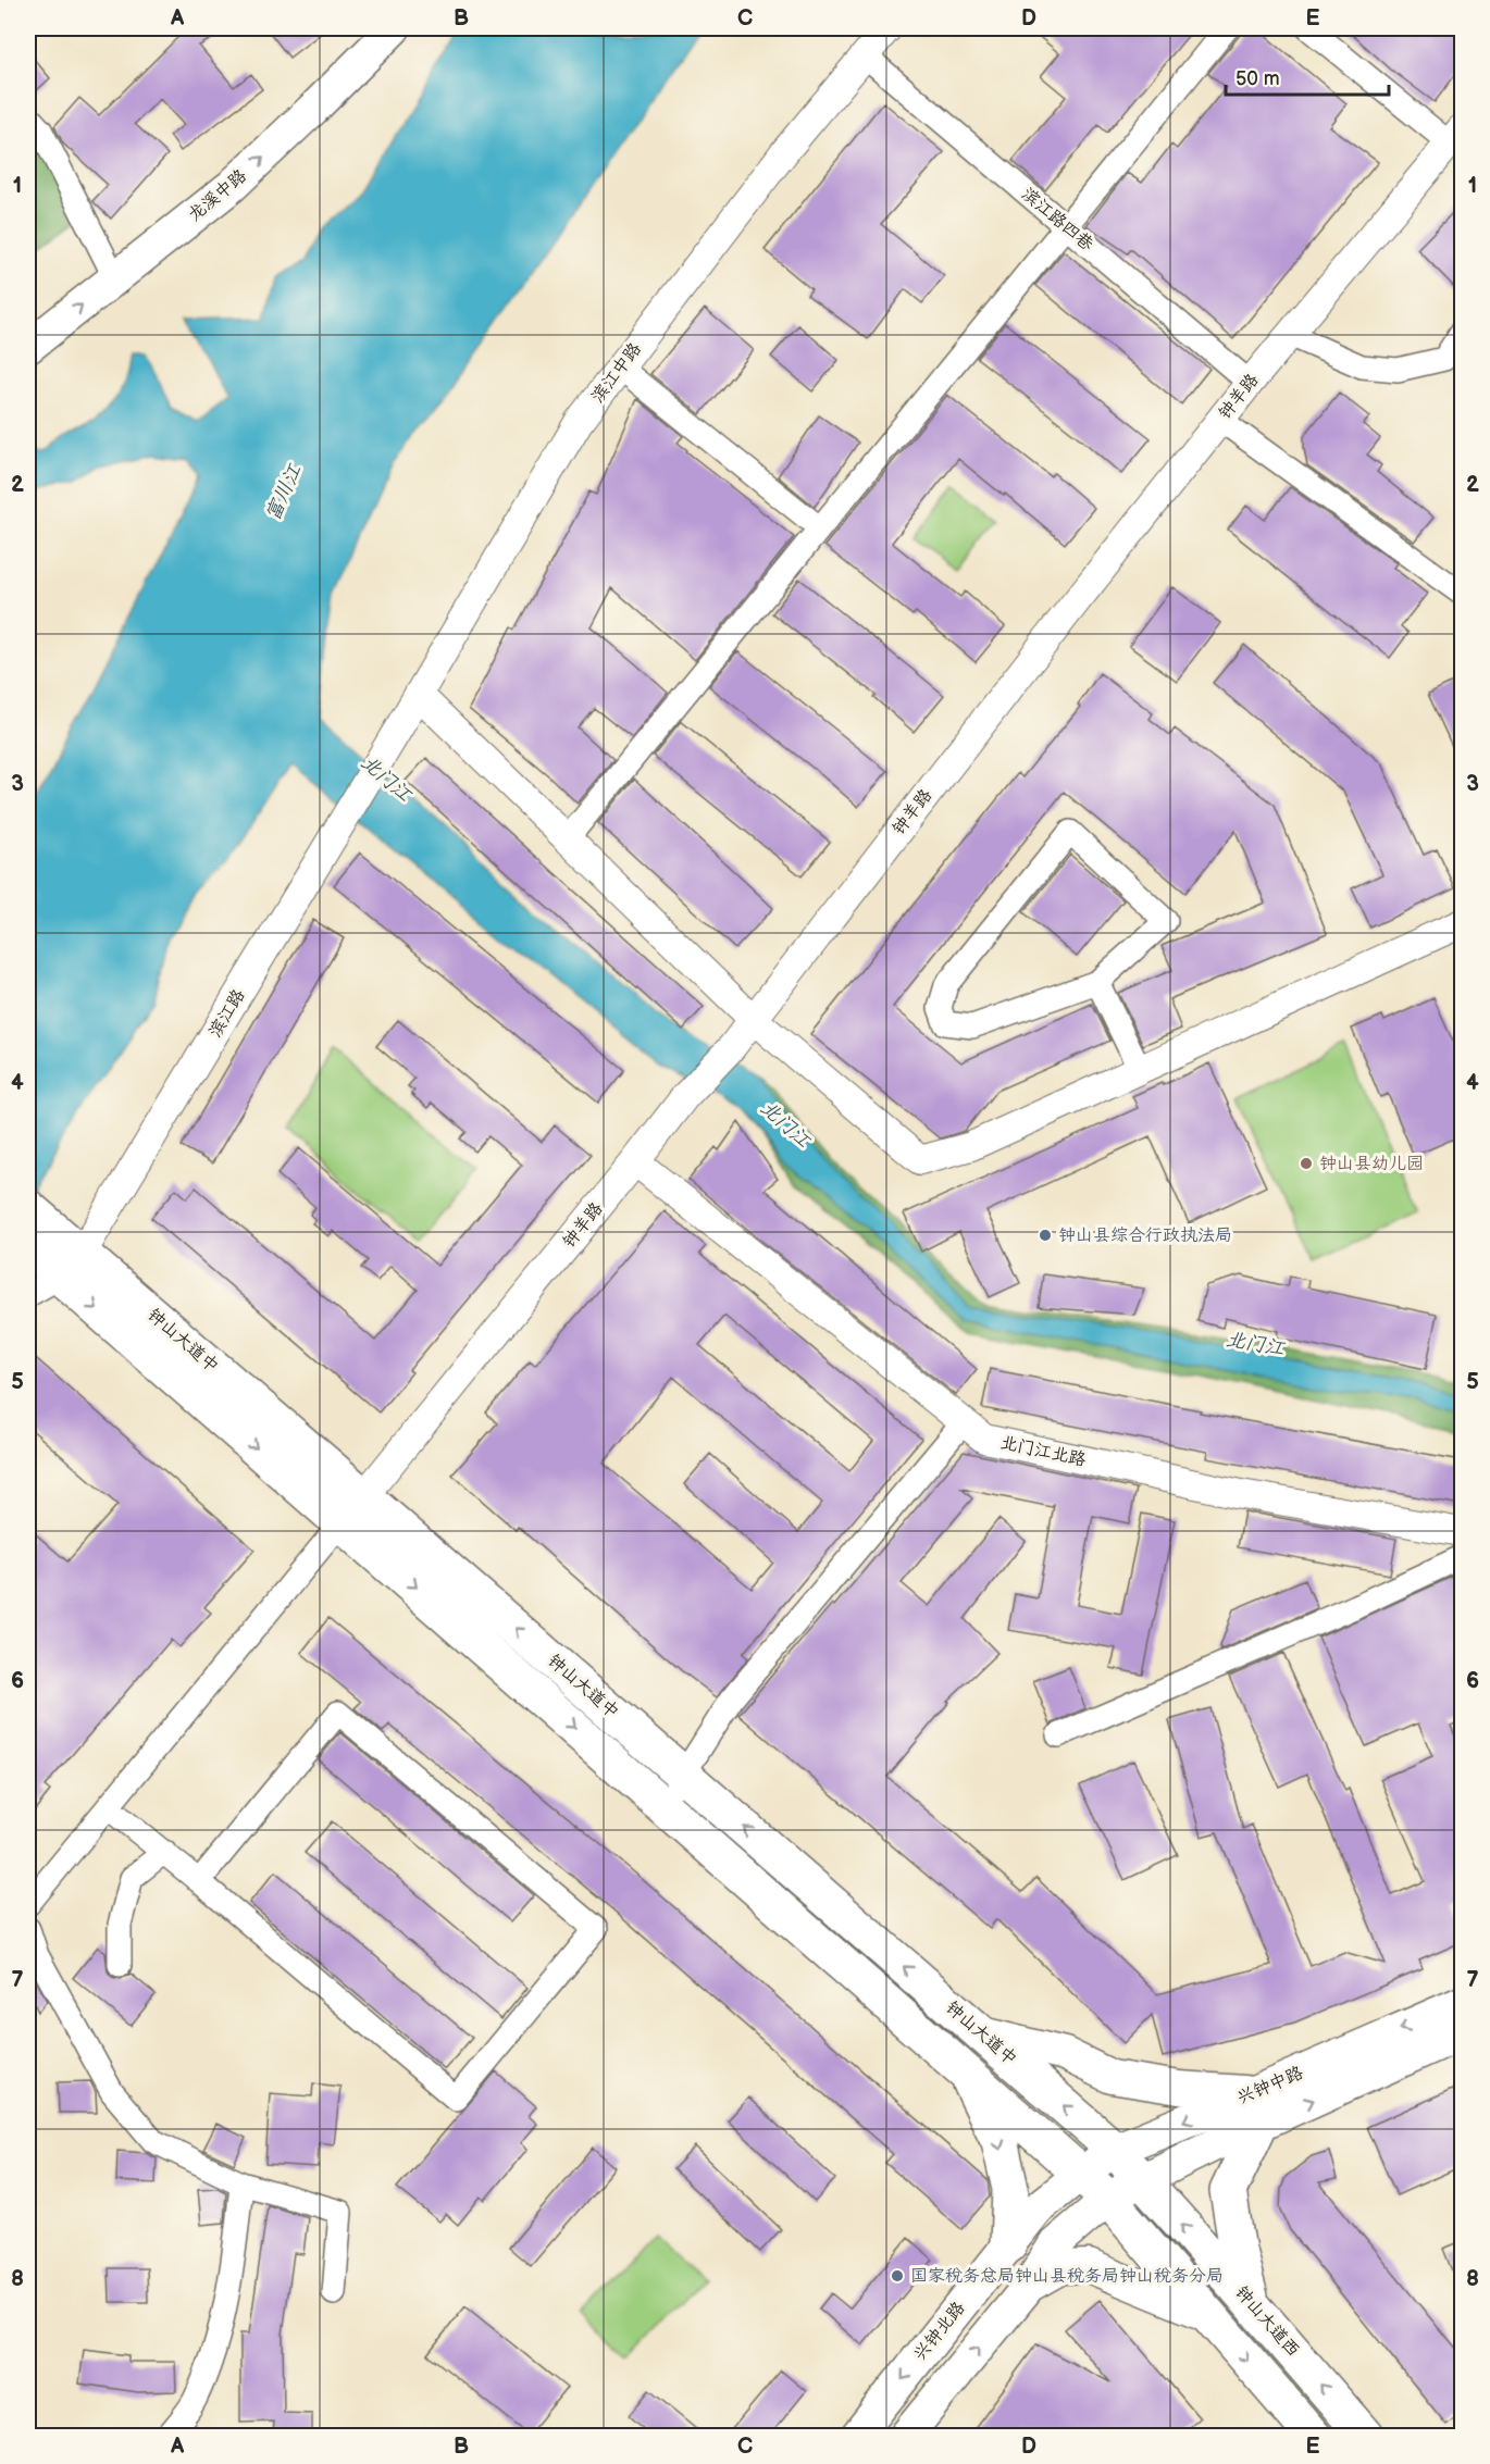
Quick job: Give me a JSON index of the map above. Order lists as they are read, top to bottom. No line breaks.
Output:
{"streets":{"highway":["钟山大道中","钟山大道西"],"main road":["龙溪中路","兴钟中路","兴钟北路"],"street":["滨江路四巷","滨江中路","钟羊路","滨江路","北门江北路"]},"crossings":[["滨江路四巷","滨江中路"],["滨江路四巷","钟羊路"],["滨江中路","滨江路"],["钟羊路","钟山大道中"],["钟羊路","北门江北路"],["滨江路","钟山大道中"],["钟山大道中","兴钟中路"],["钟山大道中","钟山大道西"],["钟山大道中","兴钟北路"],["兴钟中路","钟山大道西"],["兴钟中路","兴钟北路"]],"water":["富川江","北门江"],"places":["钟山县幼儿园","钟山县综合行政执法局","国家税务总局钟山县税务局钟山税务分局"],"scale_bar":"50 m","grid":{"columns":["A","B","C","D","E"],"rows":["1","2","3","4","5","6","7","8"]}}
